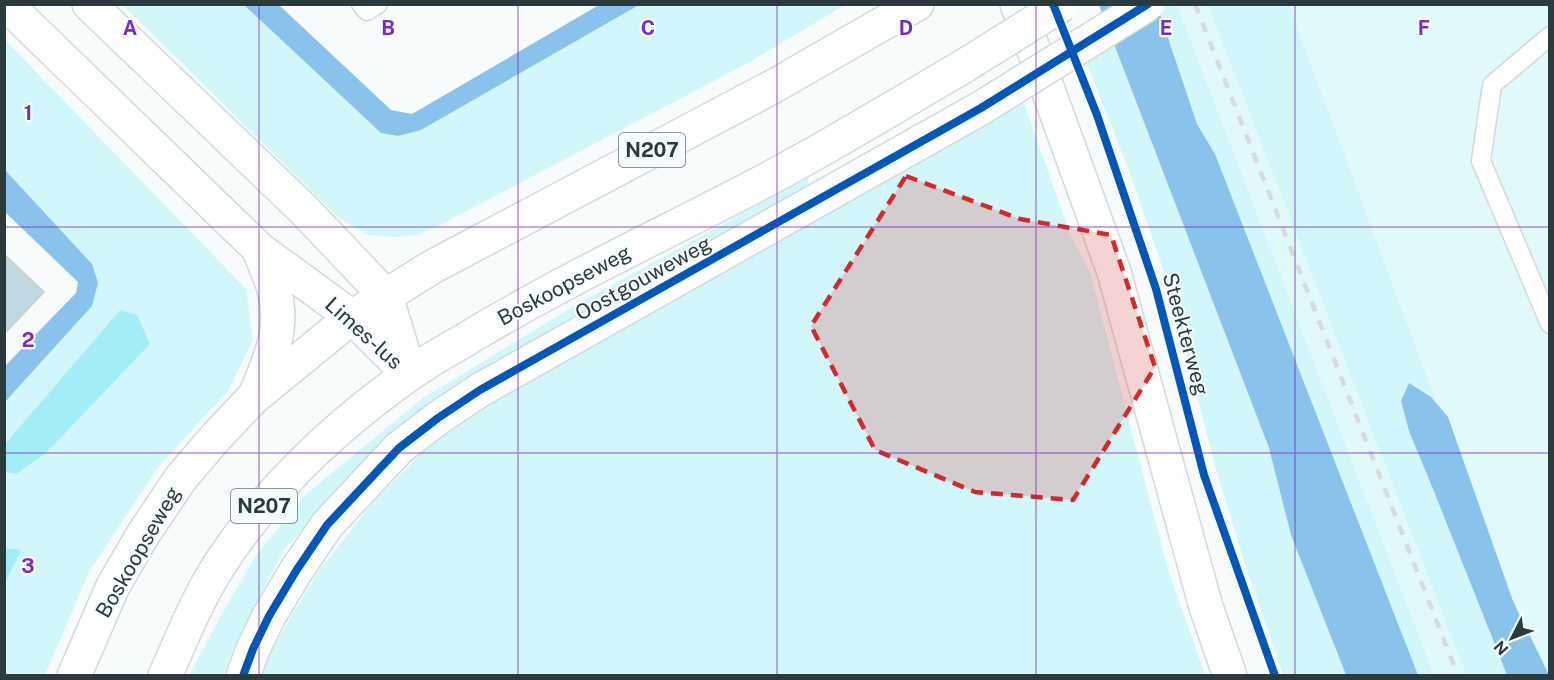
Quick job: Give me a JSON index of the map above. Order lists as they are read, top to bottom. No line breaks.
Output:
{"streets":{"main road":["N207","Oostgouweweg","Boskoopseweg","Limes-lus"],"cycle path":["Steekterweg"]},"crossings":[["Boskoopseweg","Limes-lus"]],"north":"bottom left","grid":{"columns":["A","B","C","D","E","F"],"rows":["1","2","3"]}}
